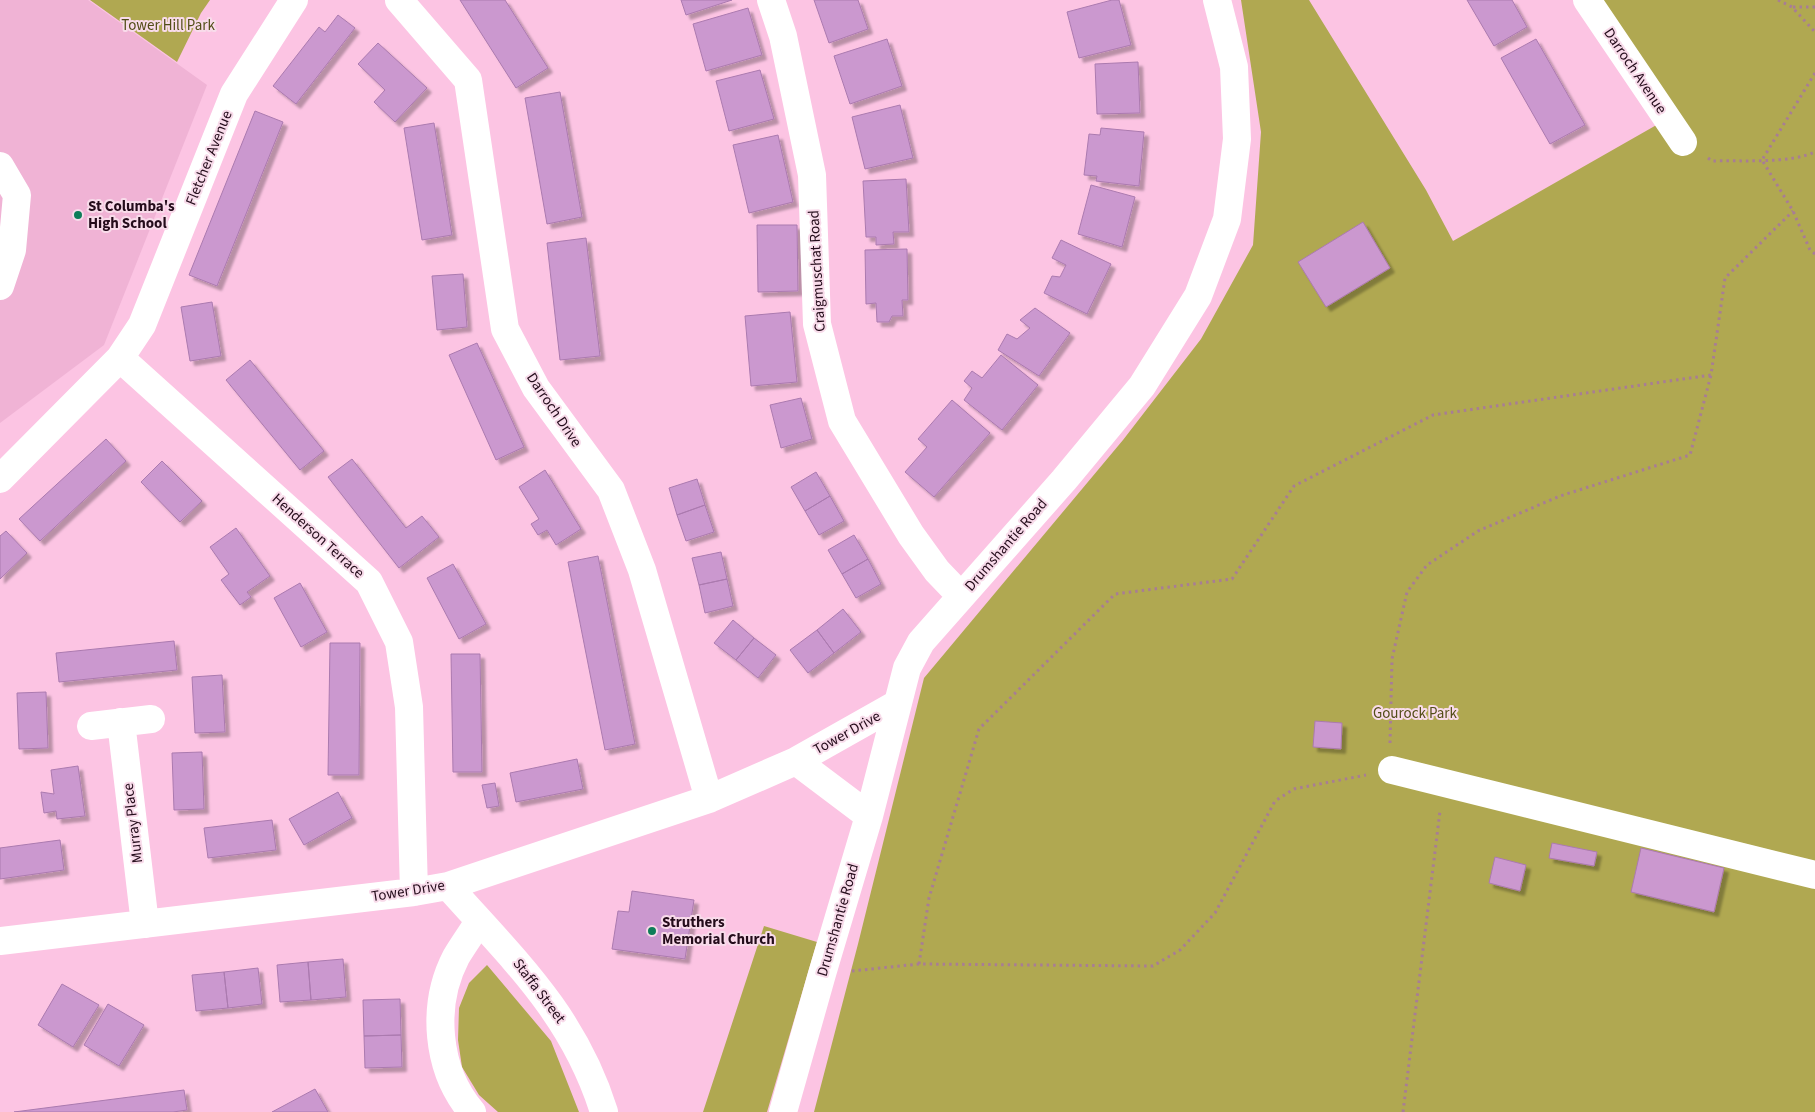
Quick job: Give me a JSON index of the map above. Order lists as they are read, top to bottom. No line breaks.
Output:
{"streets":{"street":["Darroch Avenue","Fletcher Avenue","Craigmuschat Road","Darroch Drive","Henderson Terrace","Drumshantie Road","Tower Drive","Murray Place","Staffa Street"]},"crossings":[["Fletcher Avenue","Henderson Terrace"],["Craigmuschat Road","Drumshantie Road"],["Darroch Drive","Tower Drive"],["Henderson Terrace","Tower Drive"],["Drumshantie Road","Tower Drive"],["Tower Drive","Murray Place"],["Tower Drive","Staffa Street"]],"parks":["Tower Hill Park","Gourock Park"],"places":["St Columba's High School","Struthers Memorial Church"]}
